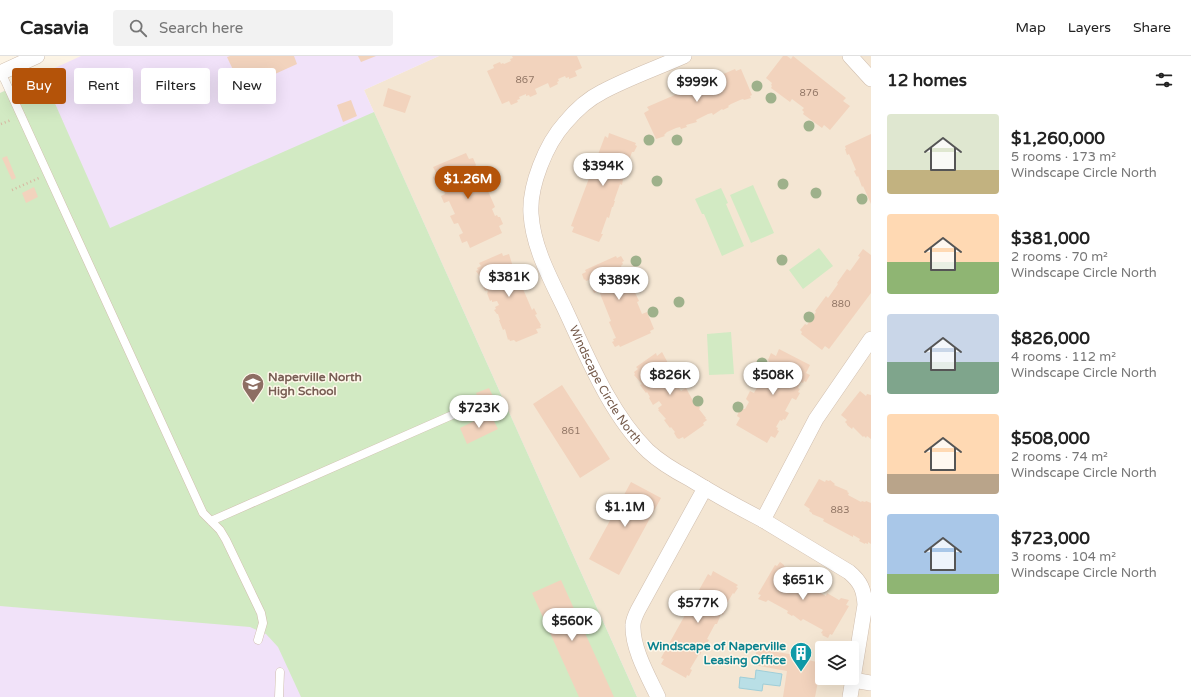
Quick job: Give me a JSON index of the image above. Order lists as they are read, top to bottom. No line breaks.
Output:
{"streets":{"street":["Windscape Circle North"]},"places":{"school or university":["Naperville North High School"],"building":["Windscape of Naperville Leasing Office"]},"house_numbers":["867","876","880","861","883"],"page":{"header":"Casavia","search":"Search here","nav":["Map","Layers","Share"],"heading":"12 homes","chip":["Buy","Rent","Filters","New"],"price":["$999K","$394K","$1.26M","$381K","$389K","$826K","$508K","$723K","$1.1M","$651K","$577K","$560K"],"list":[{"name":"$1,260,000","note":"5 rooms · 173 m² · Windscape Circle North"},{"name":"$381,000","note":"2 rooms · 70 m² · Windscape Circle North"},{"name":"$826,000","note":"4 rooms · 112 m² · Windscape Circle North"},{"name":"$508,000","note":"2 rooms · 74 m² · Windscape Circle North"},{"name":"$723,000","note":"3 rooms · 104 m² · Windscape Circle North"}]}}
